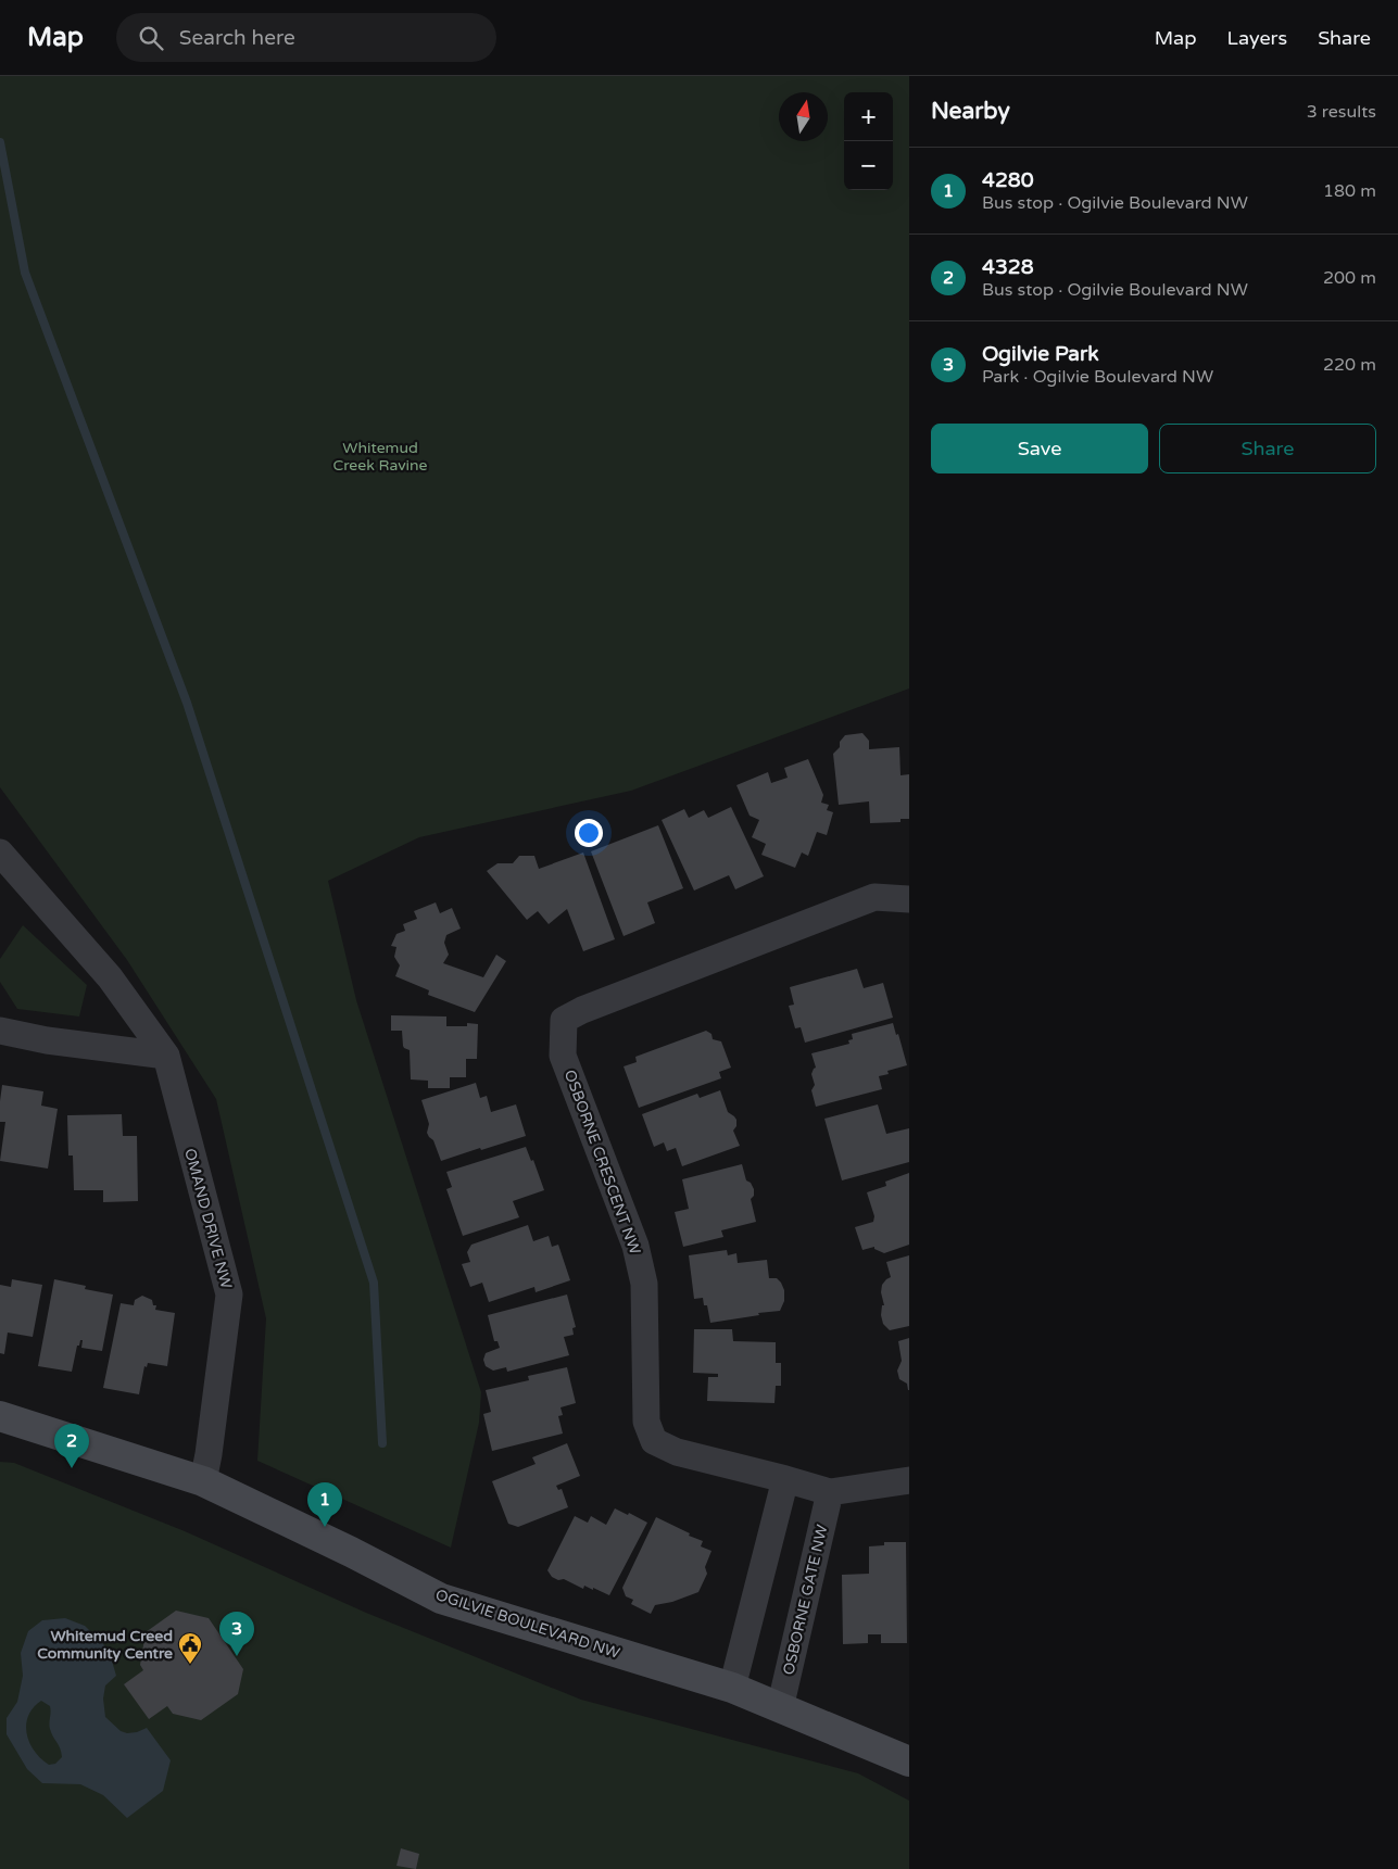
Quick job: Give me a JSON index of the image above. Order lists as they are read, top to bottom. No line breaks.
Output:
{"streets":{"street":["OSBORNE CRESCENT NW","OMAND DRIVE NW","OSBORNE GATE NW","OGILVIE BOULEVARD NW"]},"crossings":[["OSBORNE CRESCENT NW","OSBORNE GATE NW"],["OMAND DRIVE NW","OGILVIE BOULEVARD NW"],["OSBORNE GATE NW","OGILVIE BOULEVARD NW"]],"parks":["Whitemud Creek Ravine"],"places":{"public building":["Whitemud Creed Community Centre"]},"north":"top","page":{"header":"Map","search":"Search here","nav":["Map","Layers","Share"],"heading":["Nearby","3 results"],"map_buttons":["+","−"],"list":[{"mark":"1","name":"4280","note":"Bus stop · Ogilvie Boulevard NW","value":"180 m"},{"mark":"2","name":"4328","note":"Bus stop · Ogilvie Boulevard NW","value":"200 m"},{"mark":"3","name":"Ogilvie Park","note":"Park · Ogilvie Boulevard NW","value":"220 m"}],"buttons":["Save","Share"],"pins":["2","1","3"]}}
